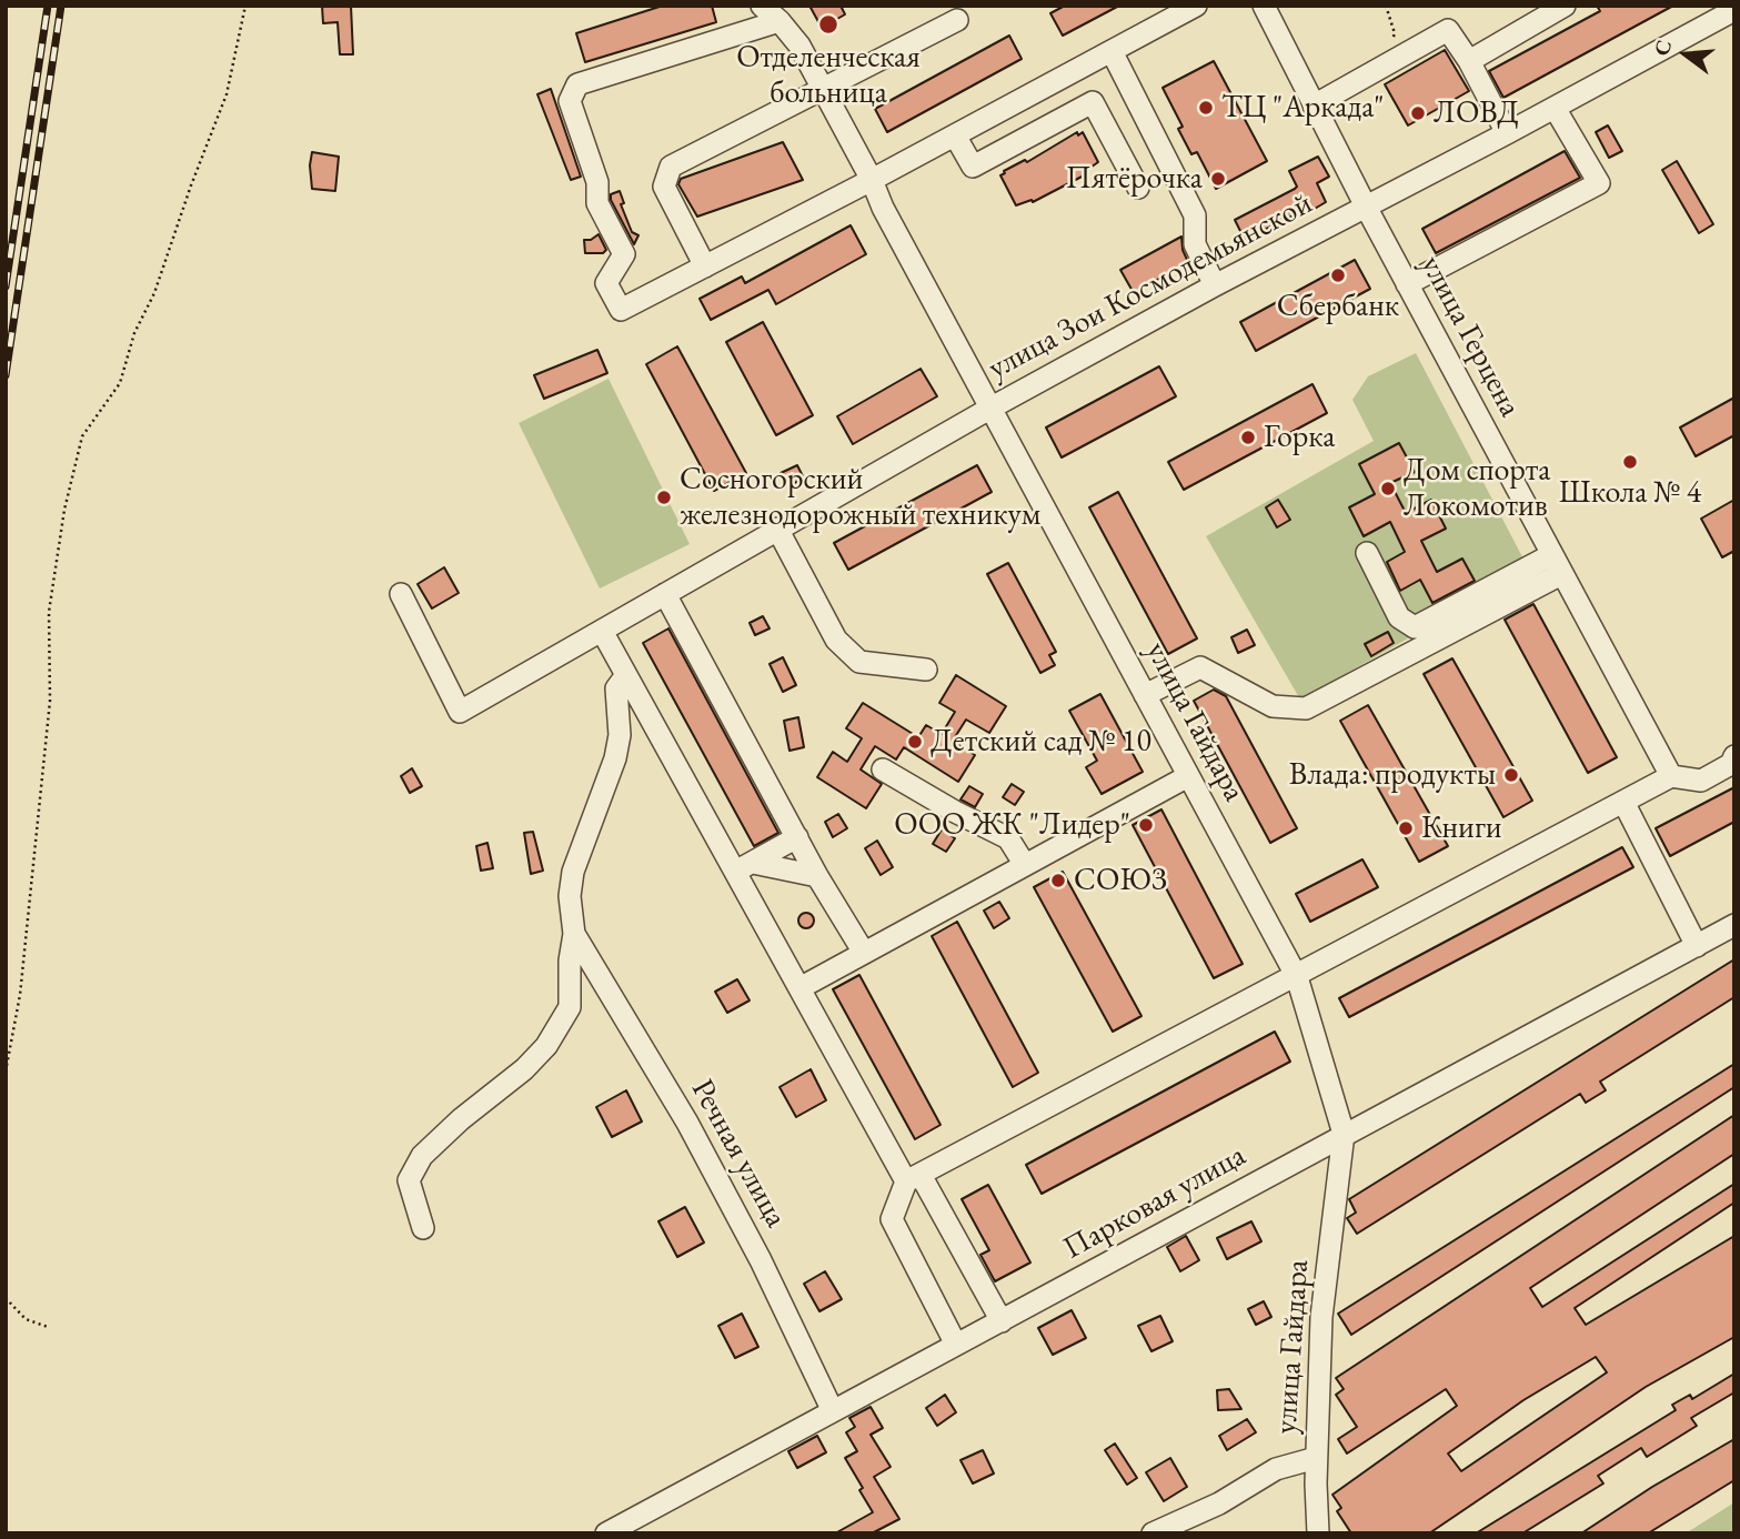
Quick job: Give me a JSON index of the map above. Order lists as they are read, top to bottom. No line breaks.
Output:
{"streets":{"street":["улица Зои Космодемьянской","улица Герцена","улица Гайдара","Речная улица","Парковая улица"]},"crossings":[["улица Зои Космодемьянской","улица Герцена"],["улица Зои Космодемьянской","улица Гайдара"],["улица Гайдара","Парковая улица"],["Речная улица","Парковая улица"]],"places":["Отделенческая больница","ТЦ \"Аркада\"","ЛОВД","Пятёрочка","Сбербанк","Горка","Школа № 4","Дом спорта Локомотив","Сосногорский железнодорожный техникум","Детский сад № 10","Влада: продукты","ООО ЖК \"Лидер\"","Книги","СОЮЗ"],"north":"left"}
